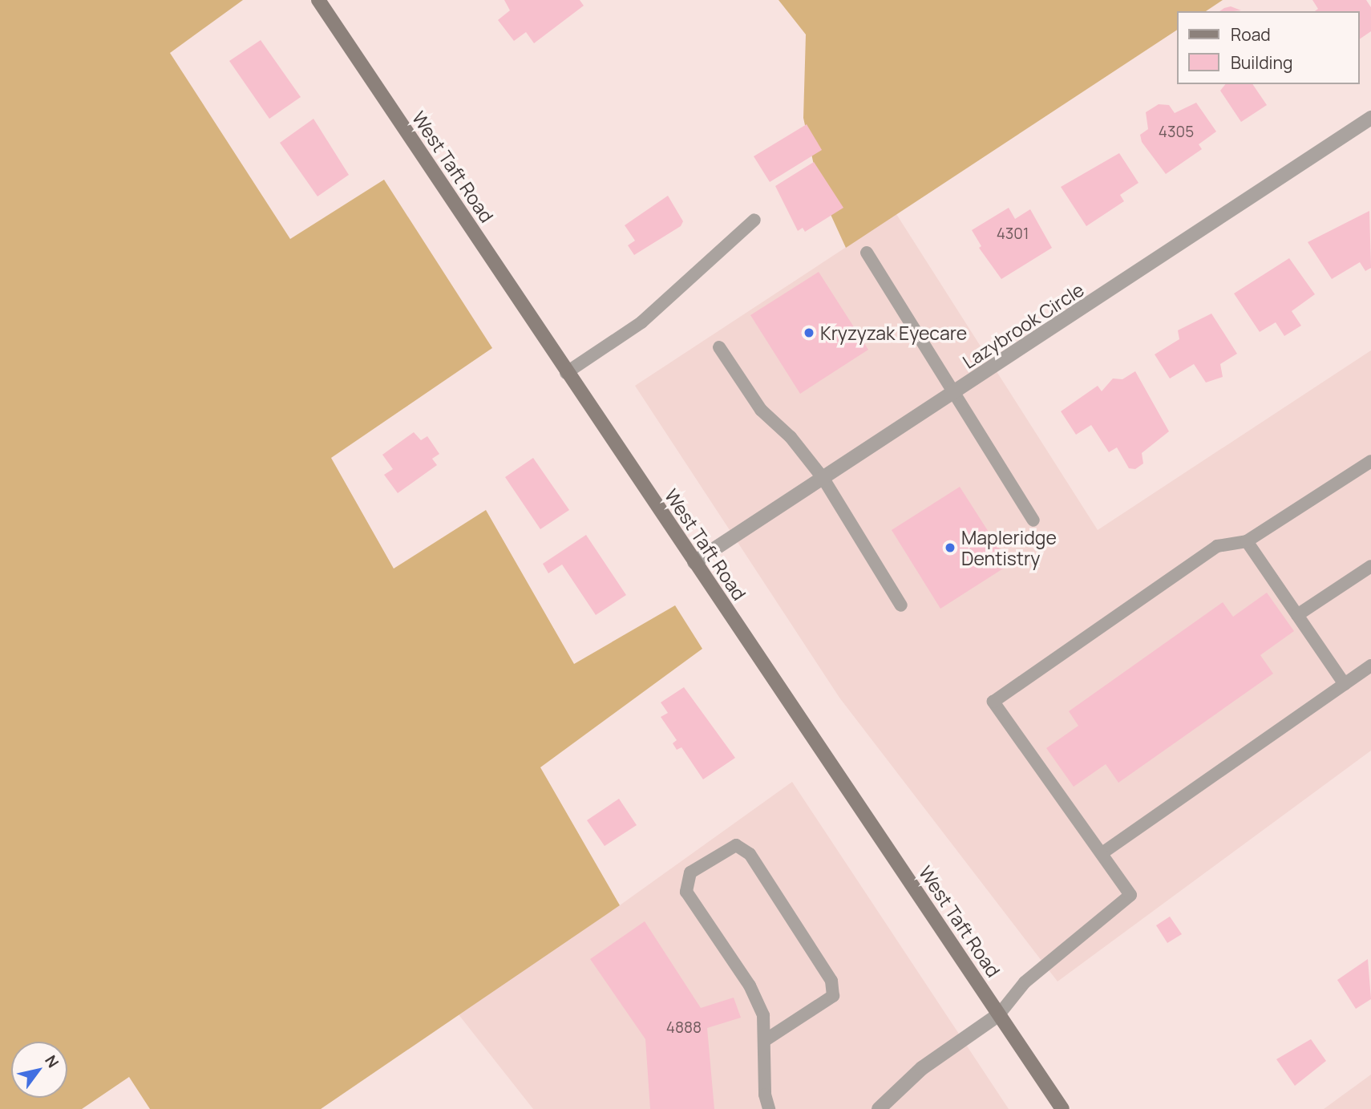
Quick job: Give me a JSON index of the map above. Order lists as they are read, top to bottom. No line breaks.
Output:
{"streets":{"main road":["West Taft Road"],"street":["Lazybrook Circle"]},"crossings":[["West Taft Road","Lazybrook Circle"]],"places":["Kryzyzak Eyecare","Mapleridge Dentistry"],"house_numbers":["4305","4301","4888"],"legend":["Road","Building"],"north":"top right"}
